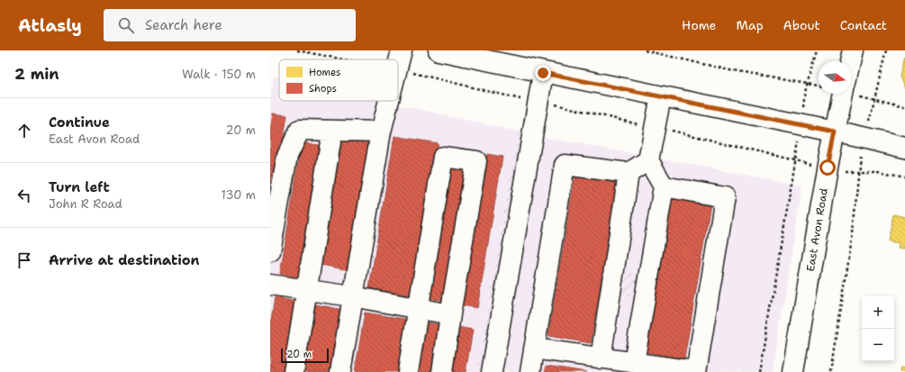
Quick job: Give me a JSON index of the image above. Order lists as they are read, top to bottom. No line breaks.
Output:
{"streets":{"main road":["East Avon Road"]},"legend":["Homes","Shops"],"scale_bar":"20 m","north":"right","page":{"header":"Atlasly","search":"Search here","nav":["Home","Map","About","Contact"],"heading":["2 min","Walk · 150 m"],"list":[["Continue","East Avon Road","20 m"],["Turn left","John R Road","130 m"],"Arrive at destination"],"map_buttons":["+","−"],"scale":"20 m"}}
